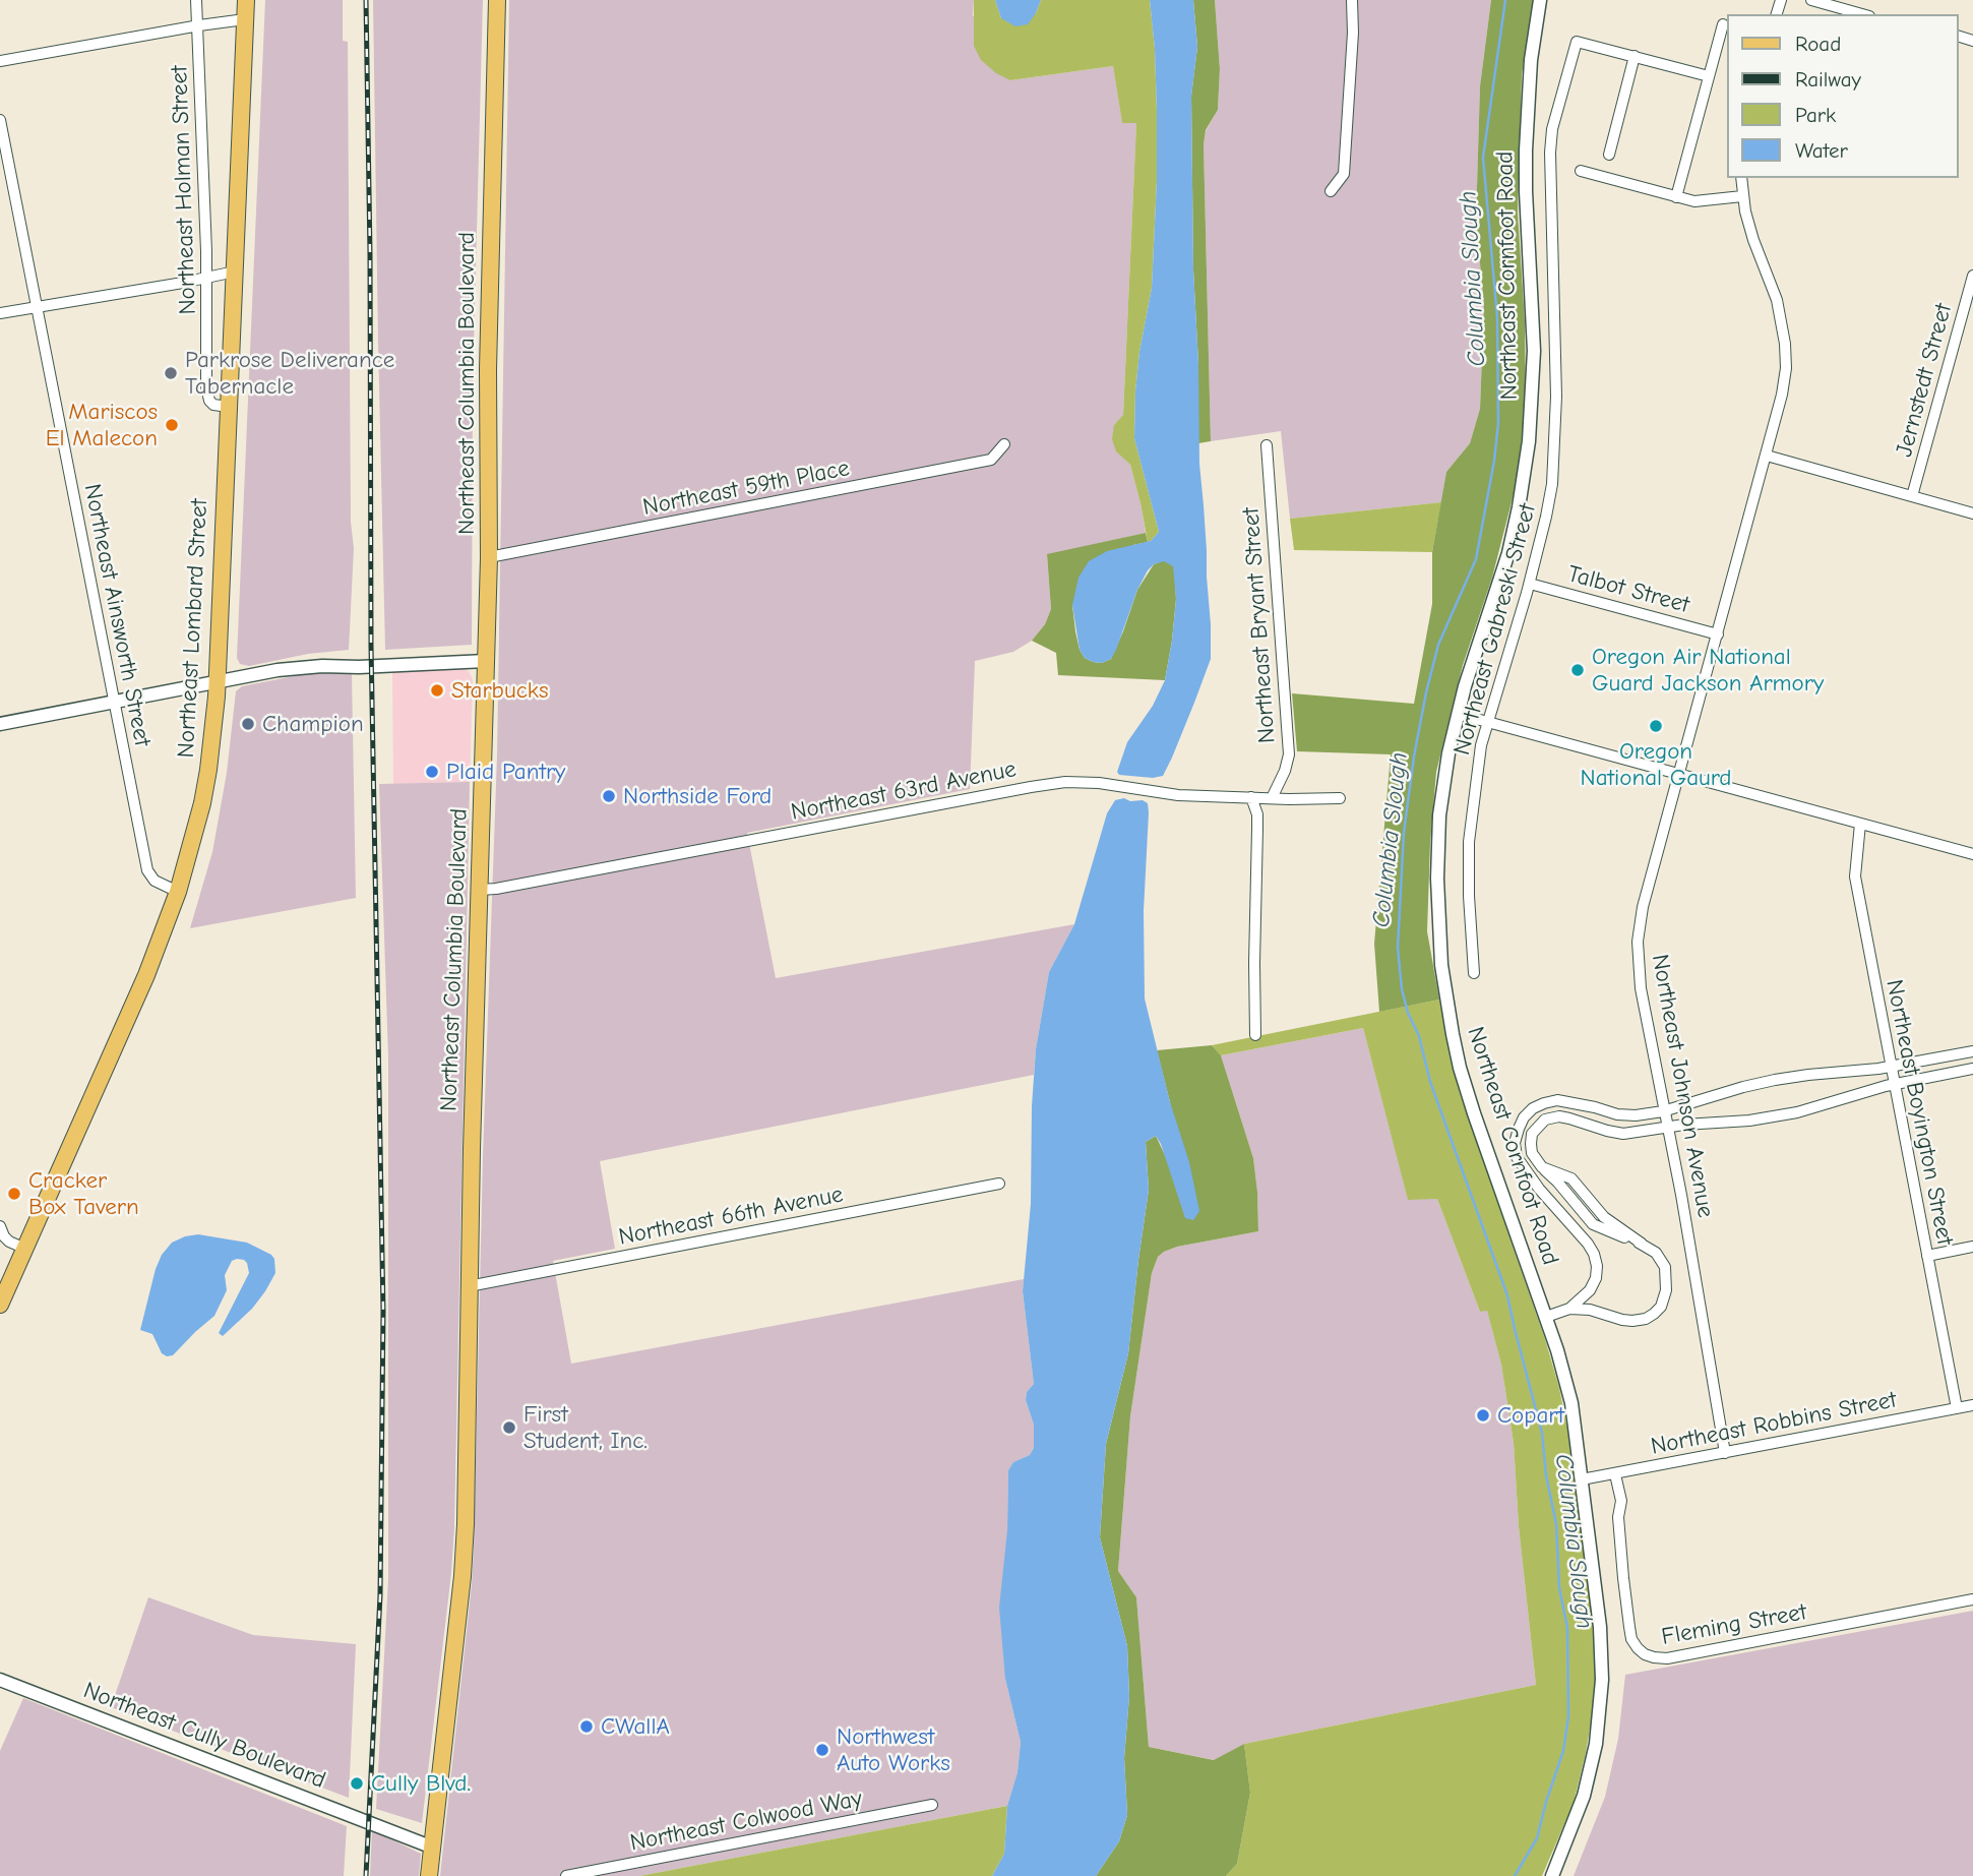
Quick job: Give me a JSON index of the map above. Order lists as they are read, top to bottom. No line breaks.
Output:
{"streets":{"main road":["Northeast Columbia Boulevard","Northeast Lombard Street"],"street":["Northeast Holman Street","Northeast Cornfoot Road","Jernstedt Street","Northeast 59th Place","Talbot Street","Northeast Ainsworth Street","Northeast Bryant Street","Northeast Gabreski Street","Northeast 63rd Avenue","Northeast Johnson Avenue","Northeast Boyington Street","Northeast 66th Avenue","Northeast Robbins Street","Fleming Street","Northeast Cully Boulevard","Northeast Colwood Way"]},"crossings":[["Northeast Holman Street","Northeast Lombard Street"],["Northeast Cornfoot Road","Northeast Robbins Street"],["Northeast Columbia Boulevard","Northeast 59th Place"],["Northeast Columbia Boulevard","Northeast 63rd Avenue"],["Northeast Columbia Boulevard","Northeast 66th Avenue"],["Northeast Columbia Boulevard","Northeast Cully Boulevard"],["Talbot Street","Northeast Gabreski Street"],["Talbot Street","Northeast Johnson Avenue"],["Northeast Ainsworth Street","Northeast Lombard Street"],["Northeast Bryant Street","Northeast 63rd Avenue"],["Northeast Johnson Avenue","Northeast Robbins Street"],["Northeast Boyington Street","Northeast Robbins Street"],["Northeast Robbins Street","Fleming Street"]],"water":["Columbia Slough"],"places":["Parkrose Deliverance Tabernacle","Mariscos El Malecon","Oregon Air National Guard Jackson Armory","Starbucks","Champion","Oregon National Gaurd","Plaid Pantry","Northside Ford","Cracker Box Tavern","Copart","First Student, Inc.","CWallA","Northwest Auto Works","Cully Blvd."],"legend":["Road","Railway","Park","Water"]}
